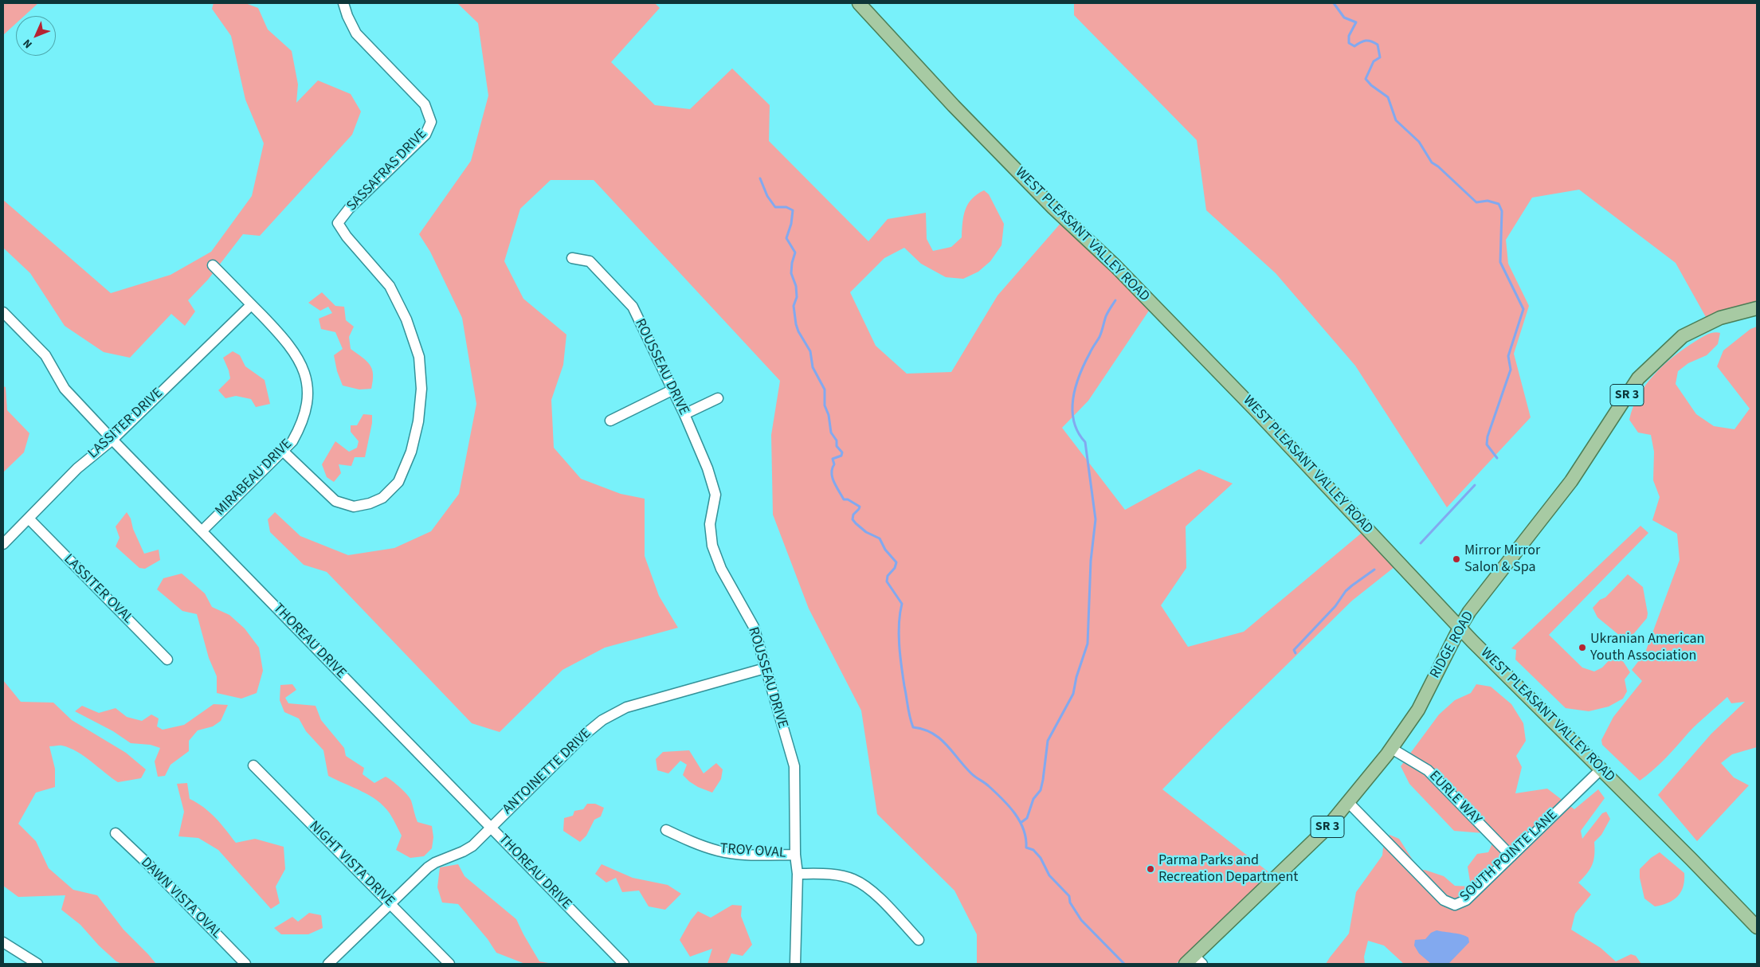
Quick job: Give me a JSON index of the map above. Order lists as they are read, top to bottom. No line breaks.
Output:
{"streets":{"main road":["WEST PLEASANT VALLEY ROAD","SR 3","RIDGE ROAD"],"street":["SASSAFRAS DRIVE","ROUSSEAU DRIVE","LASSITER DRIVE","MIRABEAU DRIVE","LASSITER OVAL","THOREAU DRIVE","ANTOINETTE DRIVE","EURLE WAY","TROY OVAL","SOUTH POINTE LANE","NIGHT VISTA DRIVE","DAWN VISTA OVAL"]},"crossings":[["SASSAFRAS DRIVE","MIRABEAU DRIVE"],["WEST PLEASANT VALLEY ROAD","RIDGE ROAD"],["WEST PLEASANT VALLEY ROAD","SOUTH POINTE LANE"],["ROUSSEAU DRIVE","ANTOINETTE DRIVE"],["ROUSSEAU DRIVE","TROY OVAL"],["LASSITER DRIVE","MIRABEAU DRIVE"],["LASSITER DRIVE","LASSITER OVAL"],["LASSITER DRIVE","THOREAU DRIVE"],["MIRABEAU DRIVE","THOREAU DRIVE"],["THOREAU DRIVE","ANTOINETTE DRIVE"],["RIDGE ROAD","EURLE WAY"],["RIDGE ROAD","SOUTH POINTE LANE"],["ANTOINETTE DRIVE","NIGHT VISTA DRIVE"],["EURLE WAY","SOUTH POINTE LANE"]],"places":["Mirror Mirror Salon & Spa","Ukranian American Youth Association","Parma Parks and Recreation Department"],"north":"bottom left"}
